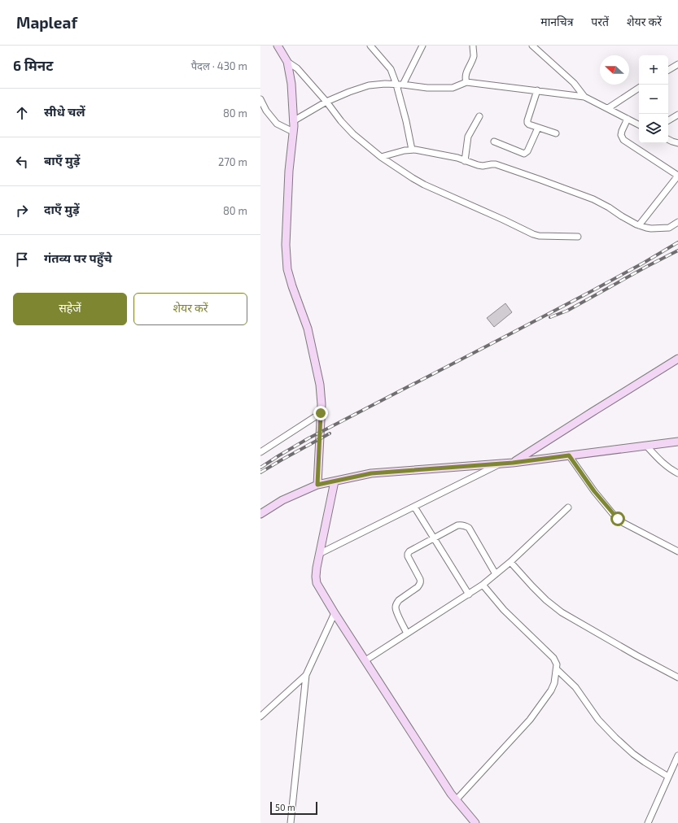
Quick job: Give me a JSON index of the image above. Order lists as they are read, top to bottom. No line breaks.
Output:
{"scale_bar":"50 m","north":"left","page":{"header":"Mapleaf","nav":["मानचित्र","परतें","शेयर करें"],"heading":["6 मिनट","पैदल · 430 m"],"map_buttons":["+","−"],"list":[["सीधे चलें","80 m"],["बाएँ मुड़ें","270 m"],["दाएँ मुड़ें","80 m"],"गंतव्य पर पहुँचे"],"buttons":["सहेजें","शेयर करें"],"scale":"50 m"}}
